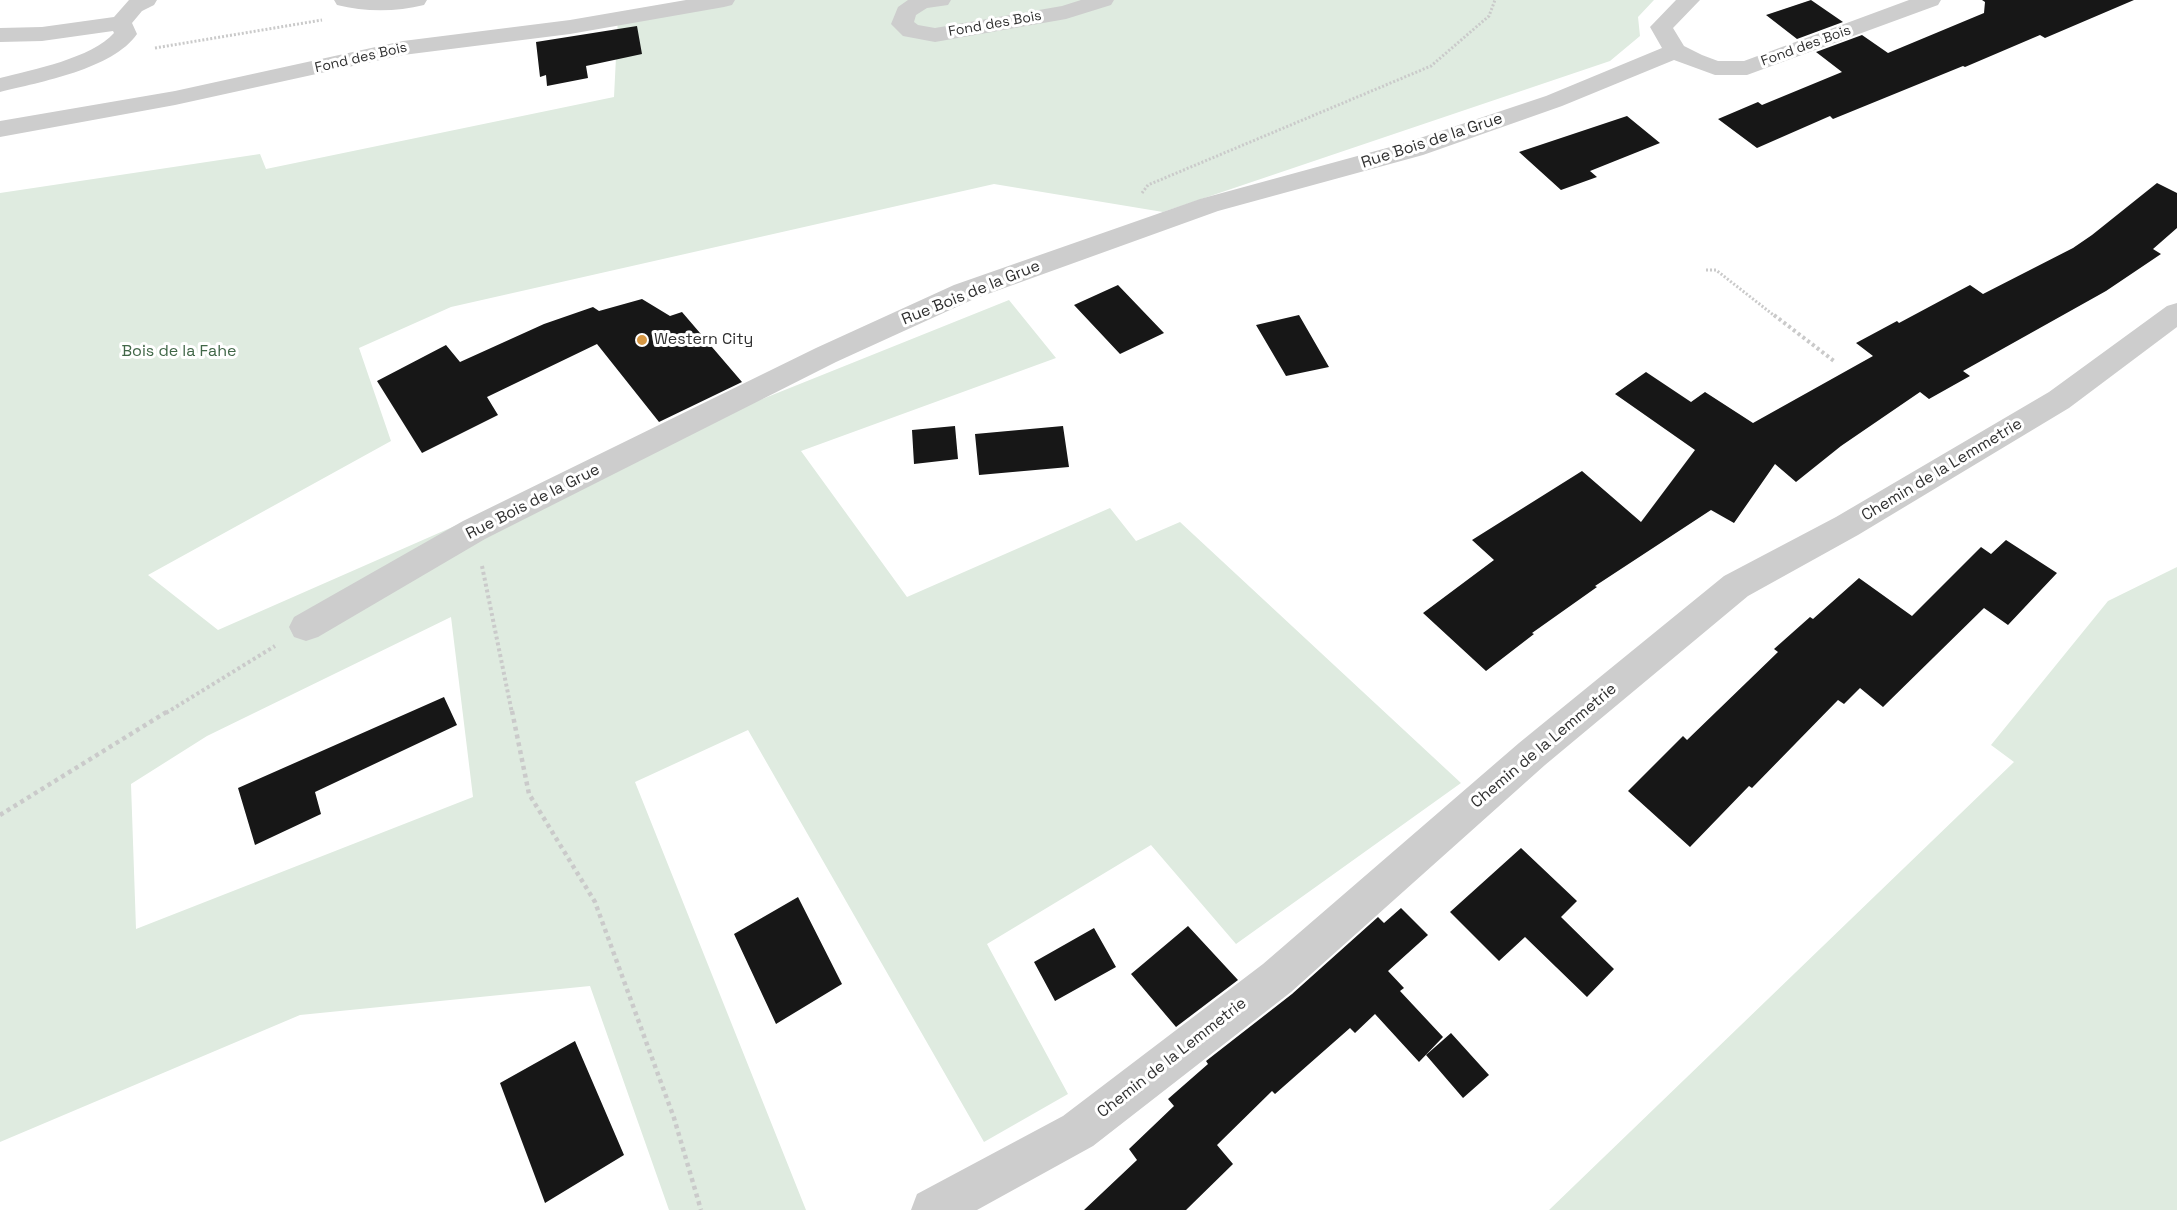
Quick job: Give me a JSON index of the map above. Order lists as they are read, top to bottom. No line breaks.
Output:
{"streets":{"street":["Fond des Bois","Rue Bois de la Grue","Chemin de la Lemmetrie"]},"crossings":[["Fond des Bois","Rue Bois de la Grue"]],"parks":["Bois de la Fahe"],"places":["Western City"]}
